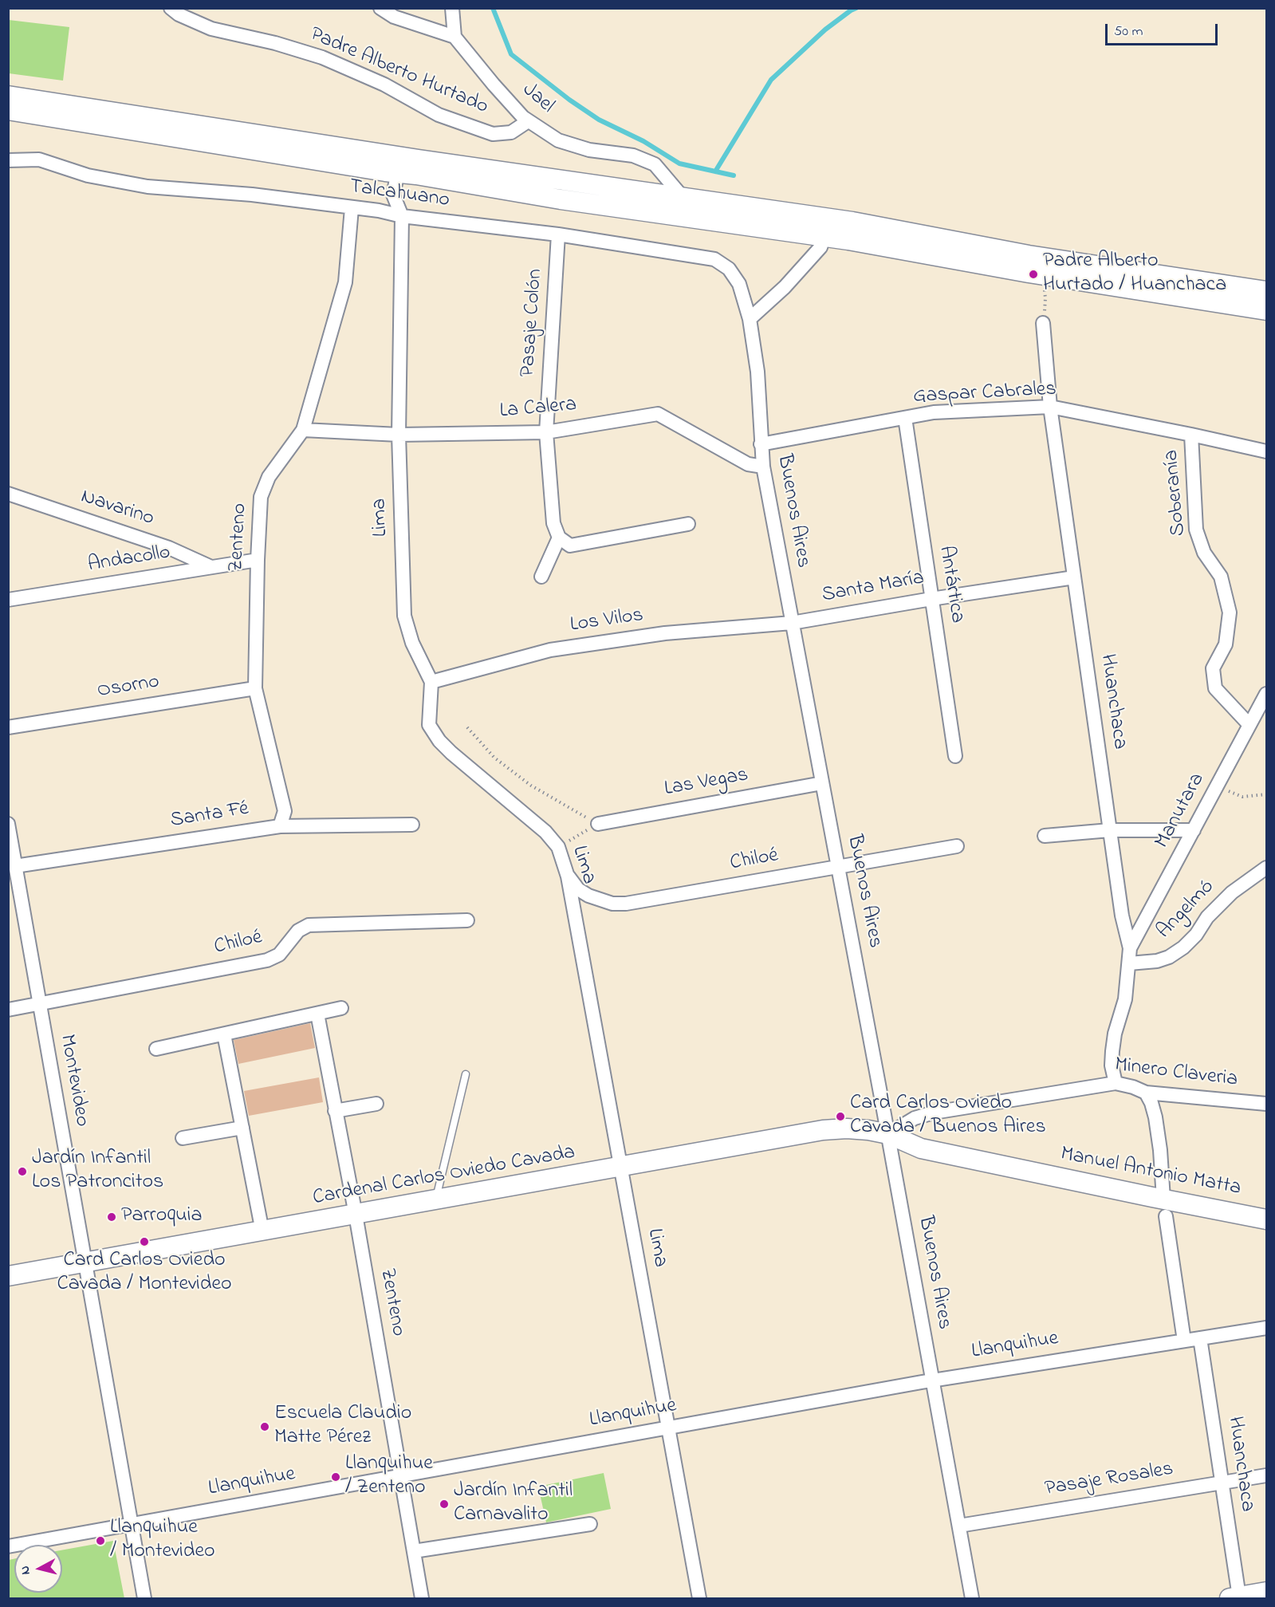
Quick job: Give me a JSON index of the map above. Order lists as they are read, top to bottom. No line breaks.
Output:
{"streets":{"main road":["Manuel Antonio Matta","Cardenal Carlos Oviedo Cavada"],"street":["Padre Alberto Hurtado","Jael","Talcahuano","Pasaje Colón","Gaspar Cabrales","La Calera","Soberanía","Navarino","Buenos Aires","Lima","Zenteno","Andacollo","Antártica","Santa María","Los Vilos","Osorno","Huanchaca","Las Vegas","Manutara","Santa Fé","Chiloé","Angelmó","Minero Claveria","Montevideo","Llanquihue","Pasaje Rosales"]},"crossings":[["Padre Alberto Hurtado","Jael"],["Talcahuano","Pasaje Colón"],["Talcahuano","Buenos Aires"],["Talcahuano","Lima"],["Talcahuano","Zenteno"],["Pasaje Colón","La Calera"],["Gaspar Cabrales","Soberanía"],["Gaspar Cabrales","Buenos Aires"],["Gaspar Cabrales","Antártica"],["Gaspar Cabrales","Huanchaca"],["La Calera","Buenos Aires"],["La Calera","Lima"],["La Calera","Zenteno"],["Soberanía","Manutara"],["Navarino","Andacollo"],["Buenos Aires","Santa María"],["Buenos Aires","Los Vilos"],["Buenos Aires","Las Vegas"],["Buenos Aires","Chiloé"],["Buenos Aires","Minero Claveria"],["Buenos Aires","Manuel Antonio Matta"],["Buenos Aires","Cardenal Carlos Oviedo Cavada"],["Buenos Aires","Llanquihue"],["Buenos Aires","Pasaje Rosales"],["Lima","Los Vilos"],["Lima","Chiloé"],["Lima","Cardenal Carlos Oviedo Cavada"],["Lima","Llanquihue"],["Zenteno","Andacollo"],["Zenteno","Osorno"],["Zenteno","Santa Fé"],["Zenteno","Cardenal Carlos Oviedo Cavada"],["Zenteno","Llanquihue"],["Antártica","Santa María"],["Santa María","Los Vilos"],["Santa María","Huanchaca"],["Huanchaca","Manutara"],["Huanchaca","Angelmó"],["Huanchaca","Minero Claveria"],["Huanchaca","Llanquihue"],["Huanchaca","Pasaje Rosales"],["Santa Fé","Montevideo"],["Chiloé","Montevideo"],["Minero Claveria","Manuel Antonio Matta"],["Minero Claveria","Cardenal Carlos Oviedo Cavada"],["Montevideo","Cardenal Carlos Oviedo Cavada"],["Montevideo","Llanquihue"],["Manuel Antonio Matta","Cardenal Carlos Oviedo Cavada"]],"places":["Padre Alberto Hurtado / Huanchaca","Card Carlos Oviedo Cavada / Buenos Aires","Jardín Infantil Los Patroncitos","Parroquia","Card Carlos Oviedo Cavada / Montevideo","Escuela Claudio Matte Pérez","Llanquihue / Zenteno","Jardín Infantil Carnavalito","Llanquihue / Montevideo"],"scale_bar":"50 m","north":"left"}
